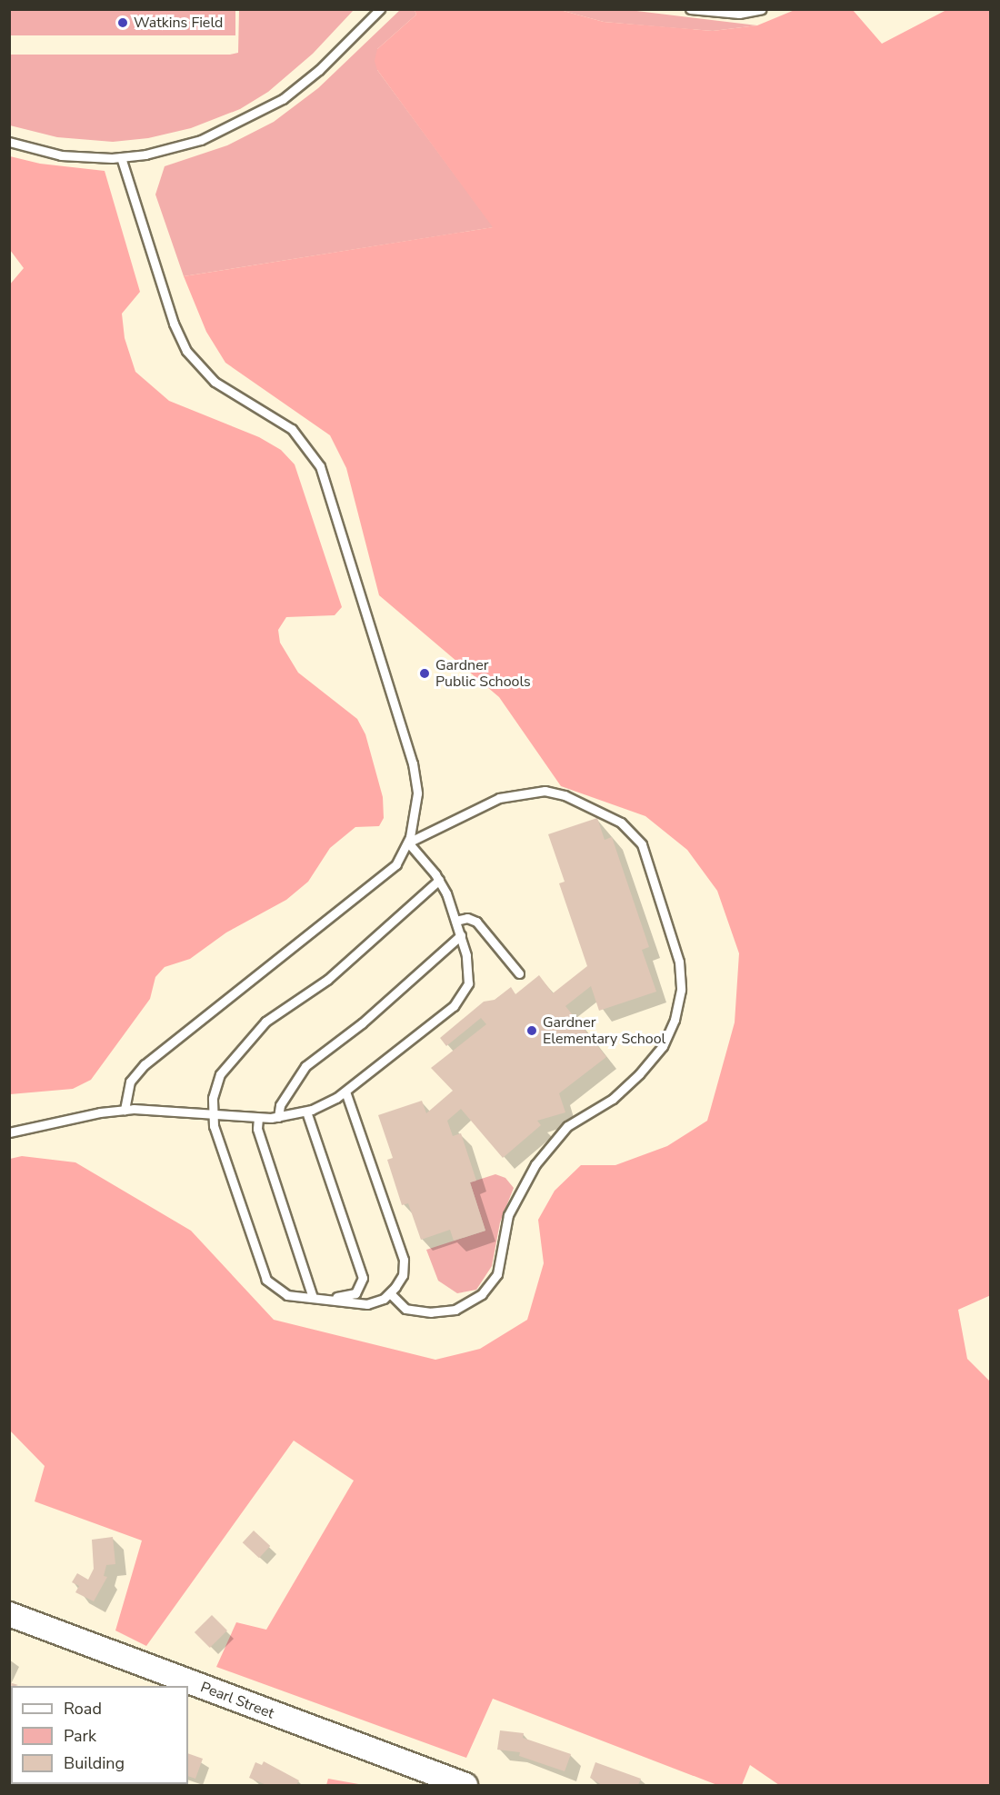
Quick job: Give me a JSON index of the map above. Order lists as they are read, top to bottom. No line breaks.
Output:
{"streets":{"main road":["Pearl Street"]},"places":["Watkins Field","Gardner Public Schools","Gardner Elementary School"],"legend":["Road","Park","Building"]}
